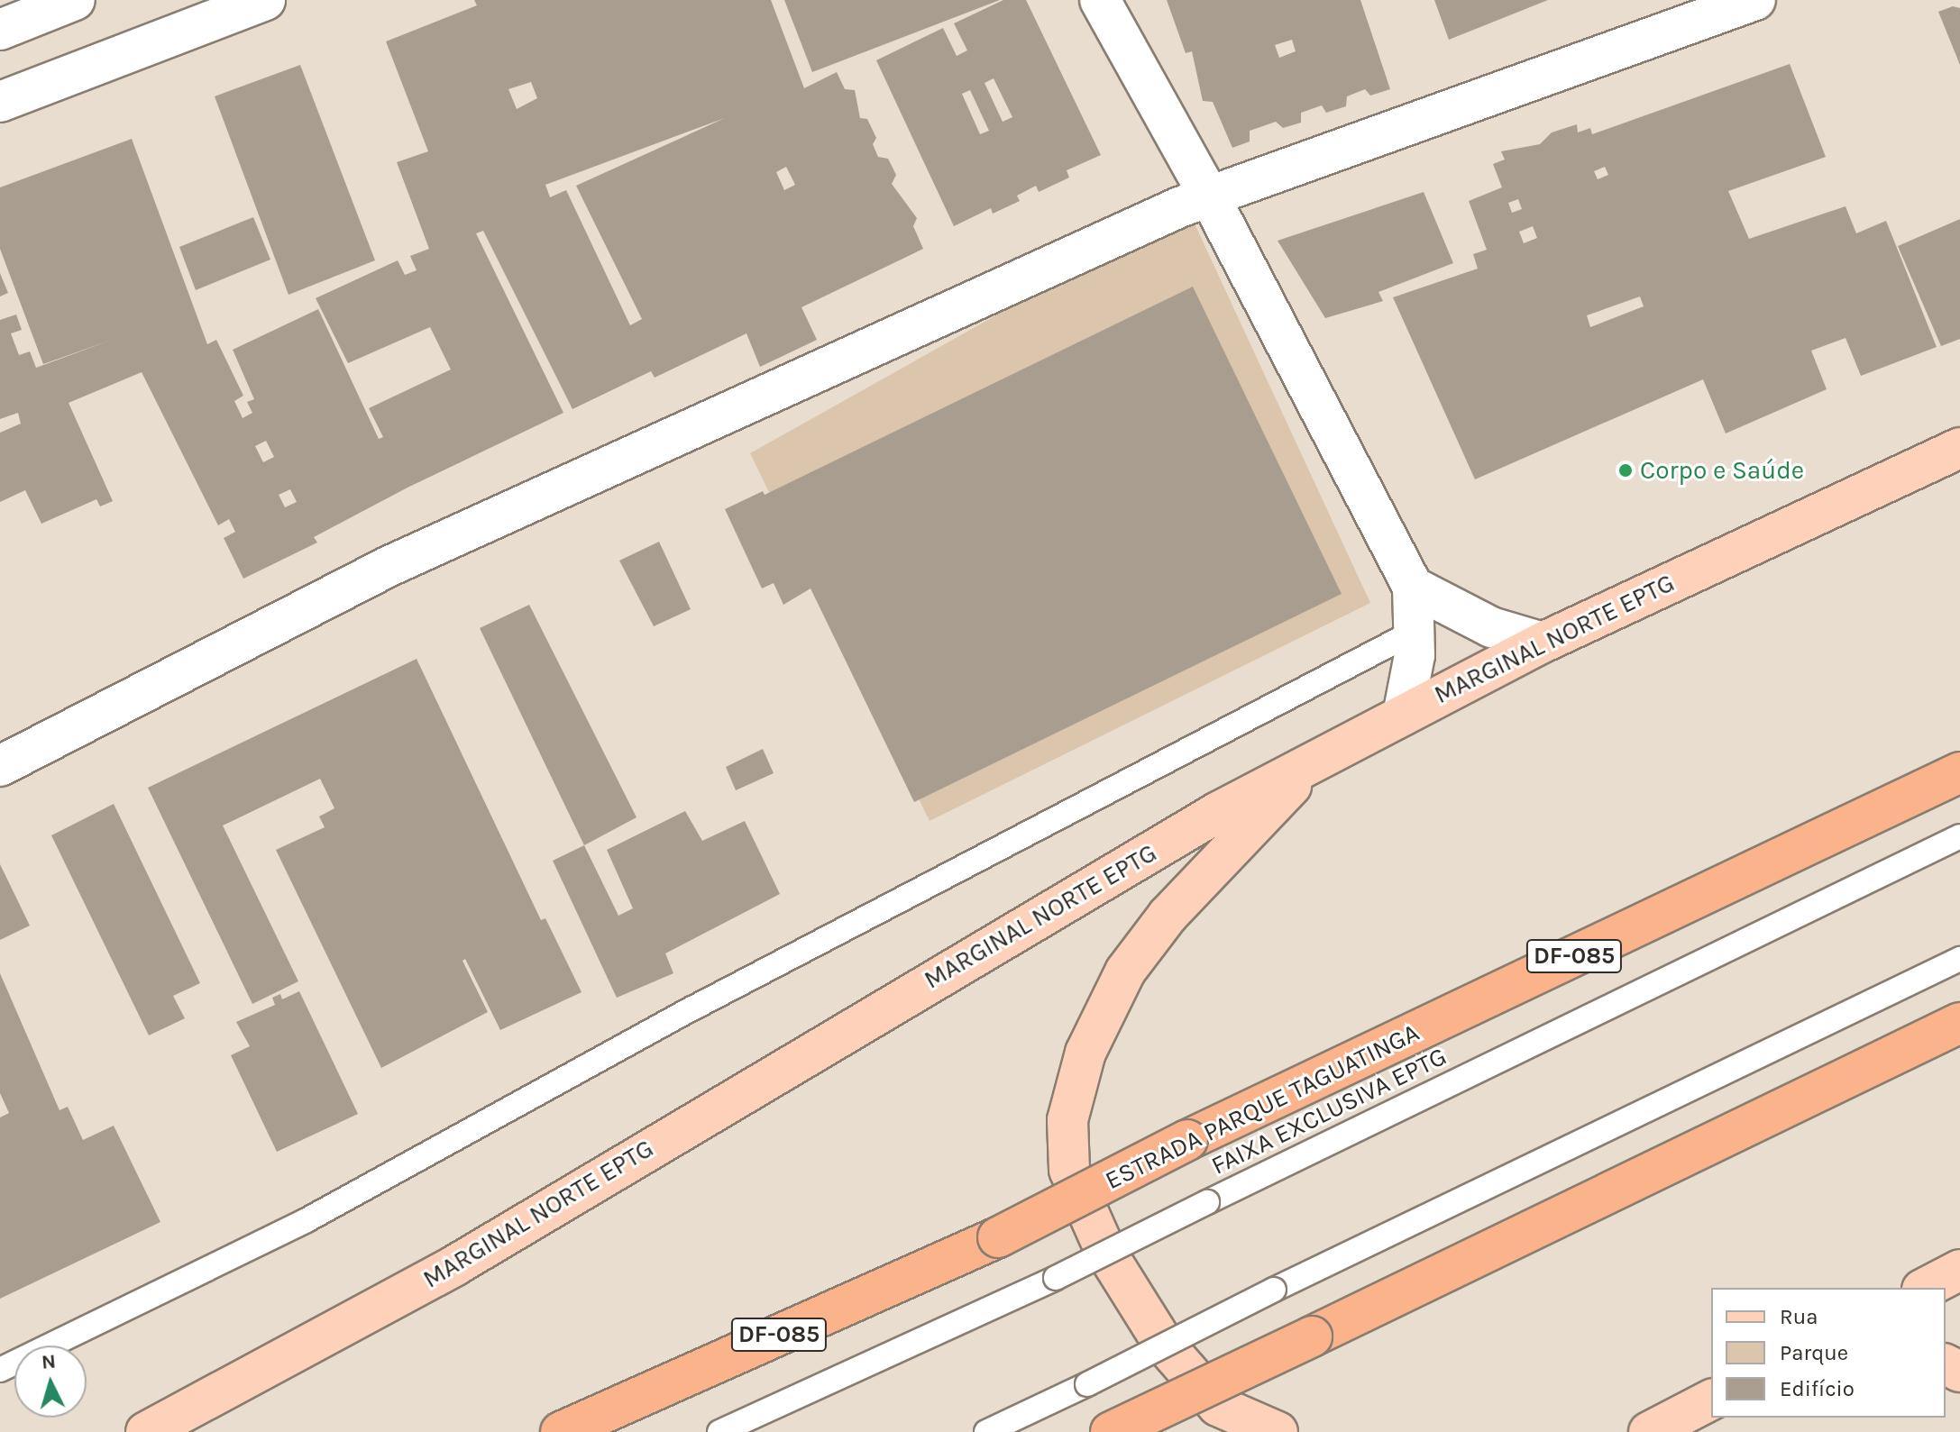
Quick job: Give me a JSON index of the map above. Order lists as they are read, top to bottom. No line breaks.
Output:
{"streets":{"highway":["DF-085","ESTRADA PARQUE TAGUATINGA"],"main road":["MARGINAL NORTE EPTG"],"lane":["FAIXA EXCLUSIVA EPTG"]},"places":["Corpo e Saúde"],"legend":["Rua","Parque","Edifício"],"north":"top"}
